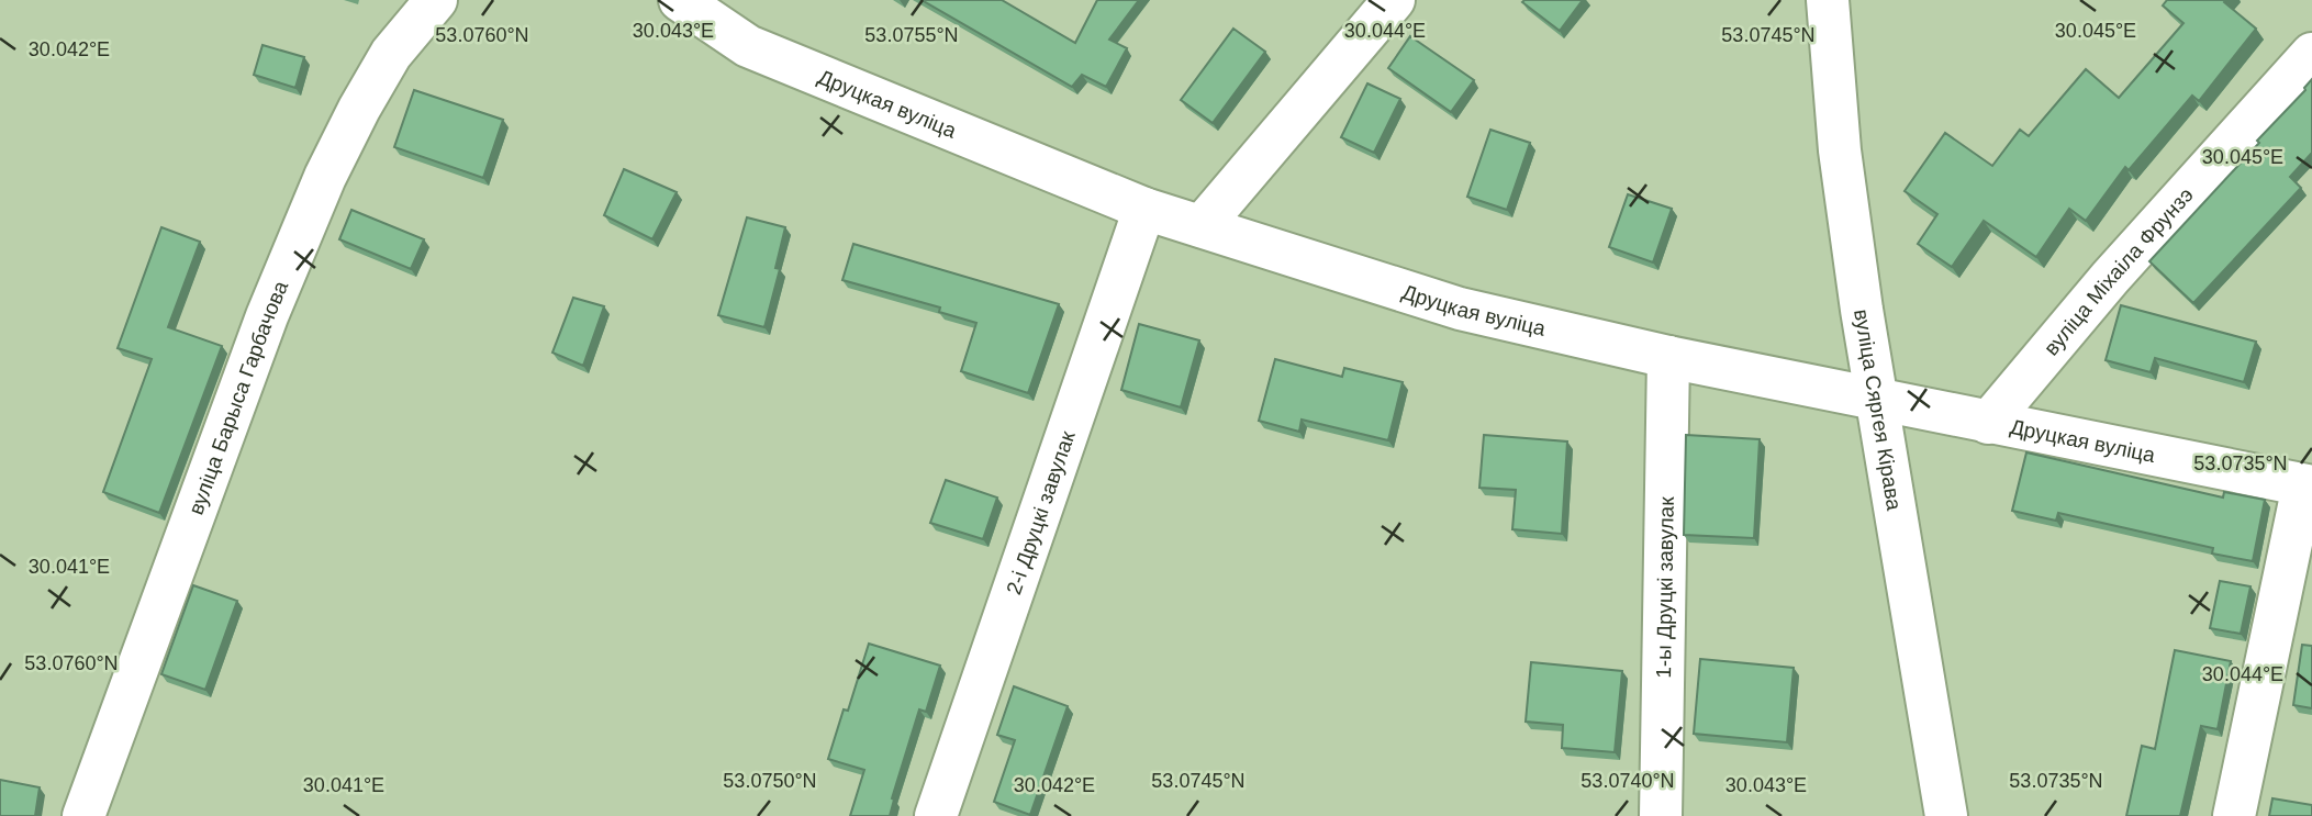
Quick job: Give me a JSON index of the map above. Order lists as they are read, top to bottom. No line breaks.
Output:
{"streets":{"street":["Друцкая вуліца","вуліца Міхаіла Фрунзэ","вуліца Барыса Гарбачова","вуліца Сяргея Кірава","2-і Друцкі завулак","1-ы Друцкі завулак"]},"crossings":[["Друцкая вуліца","вуліца Міхаіла Фрунзэ"],["Друцкая вуліца","вуліца Сяргея Кірава"],["Друцкая вуліца","2-і Друцкі завулак"],["Друцкая вуліца","1-ы Друцкі завулак"]],"coordinates":["30.045°E","30.043°E","30.044°E","53.0760°N","53.0755°N","53.0745°N","30.042°E","53.0735°N","30.041°E","53.0750°N","53.0740°N"]}
